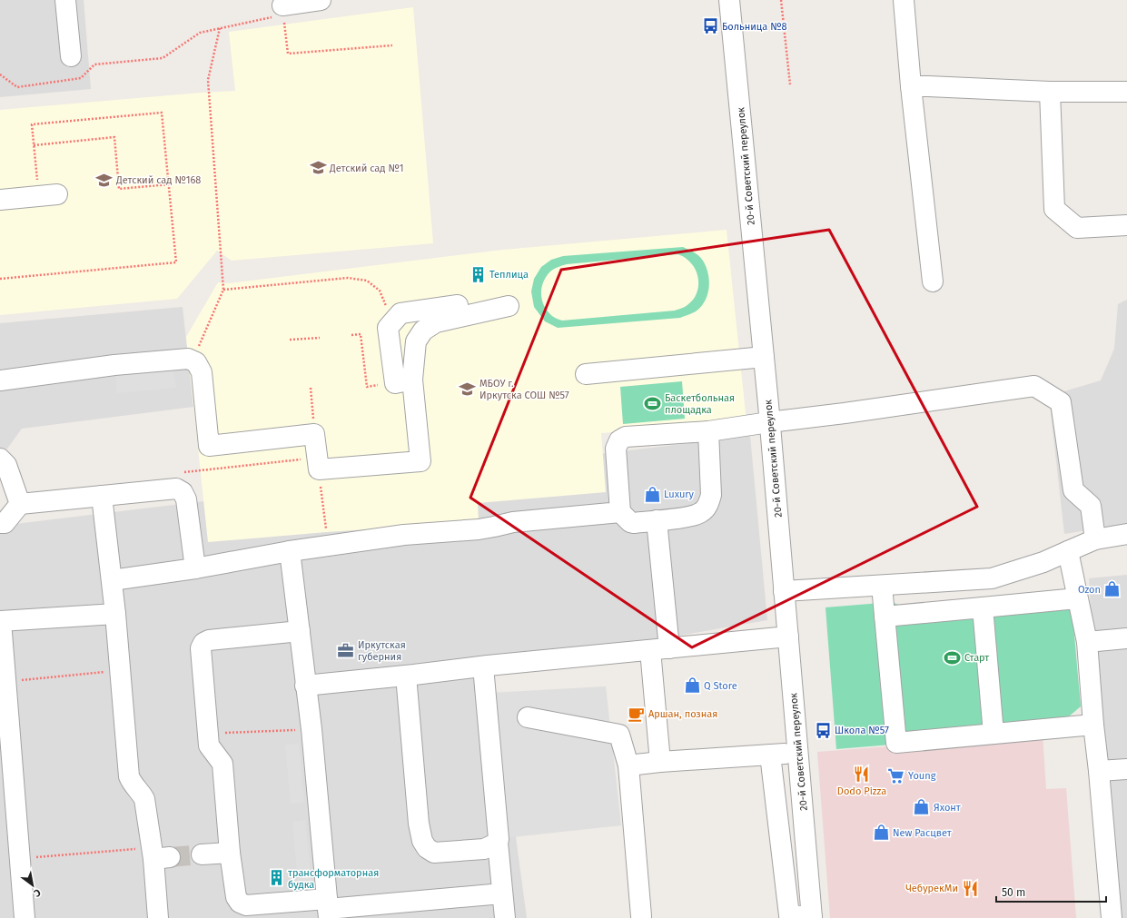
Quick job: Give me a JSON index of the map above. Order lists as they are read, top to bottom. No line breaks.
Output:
{"streets":{"street":["20-й Советский переулок"]},"places":{"bus stop":["Больница №8","Школа №57"],"school or university":["Детский сад №1","Детский сад №168","МБОУ г. Иркутска СОШ №57"],"building":["Теплица","трансформаторная будка"],"sports":["Баскетбольная площадка","Старт"],"shop":["Luxury","Ozon","Q Store","Яхонт","New Расцвет"],"office":["Иркутская губерния"],"cafe":["Аршан, позная"],"restaurant":["Dodo Pizza","ЧебурекМи"],"supermarket":["Young"]},"scale_bar":"50 m","north":"bottom right"}
